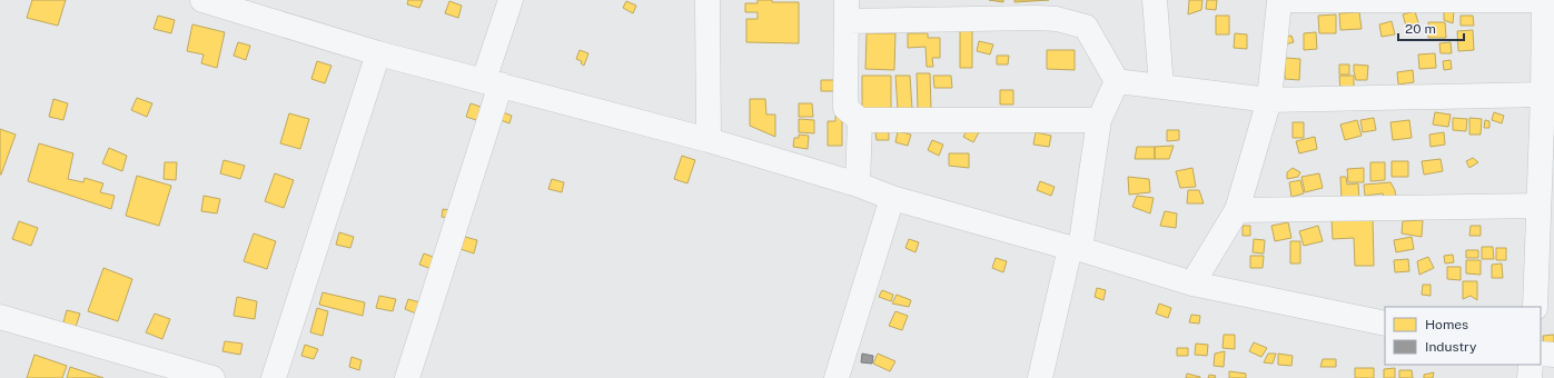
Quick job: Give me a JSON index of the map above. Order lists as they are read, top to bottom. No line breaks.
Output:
{"legend":["Homes","Industry"],"scale_bar":"20 m"}
